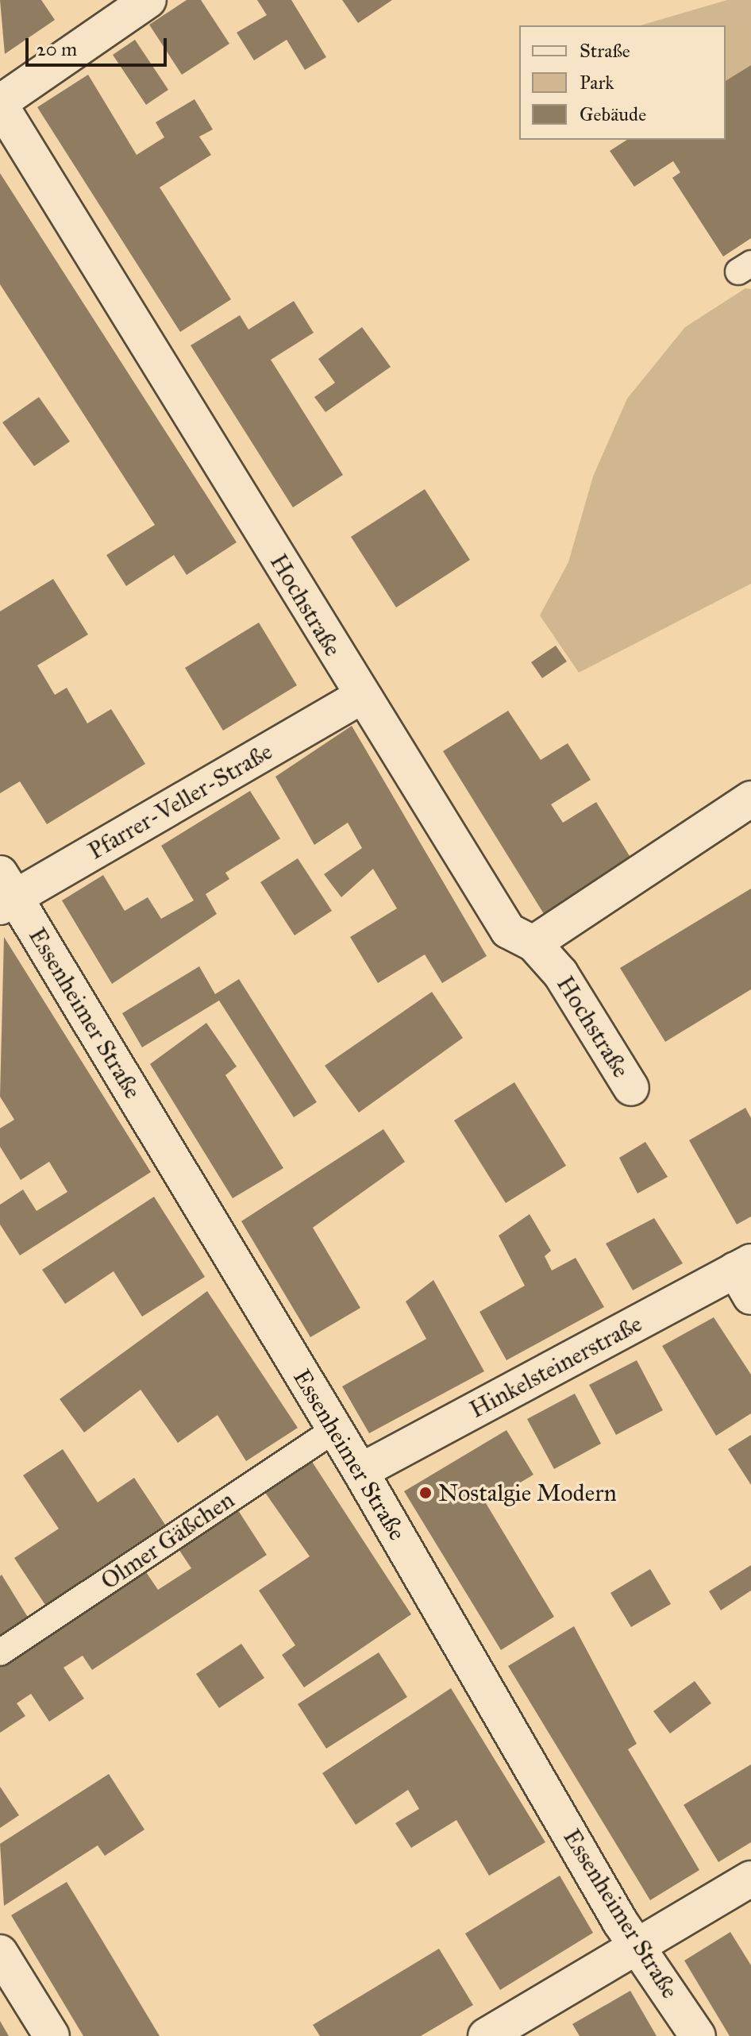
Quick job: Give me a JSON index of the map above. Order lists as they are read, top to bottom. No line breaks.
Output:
{"streets":{"street":["Hochstraße","Pfarrer-Veller-Straße","Essenheimer Straße","Hinkelsteinerstraße"],"lane":["Olmer Gäßchen"]},"crossings":[["Hochstraße","Pfarrer-Veller-Straße"],["Pfarrer-Veller-Straße","Essenheimer Straße"],["Essenheimer Straße","Hinkelsteinerstraße"],["Essenheimer Straße","Olmer Gäßchen"]],"places":["Nostalgie Modern"],"legend":["Straße","Park","Gebäude"],"scale_bar":"20 m"}
